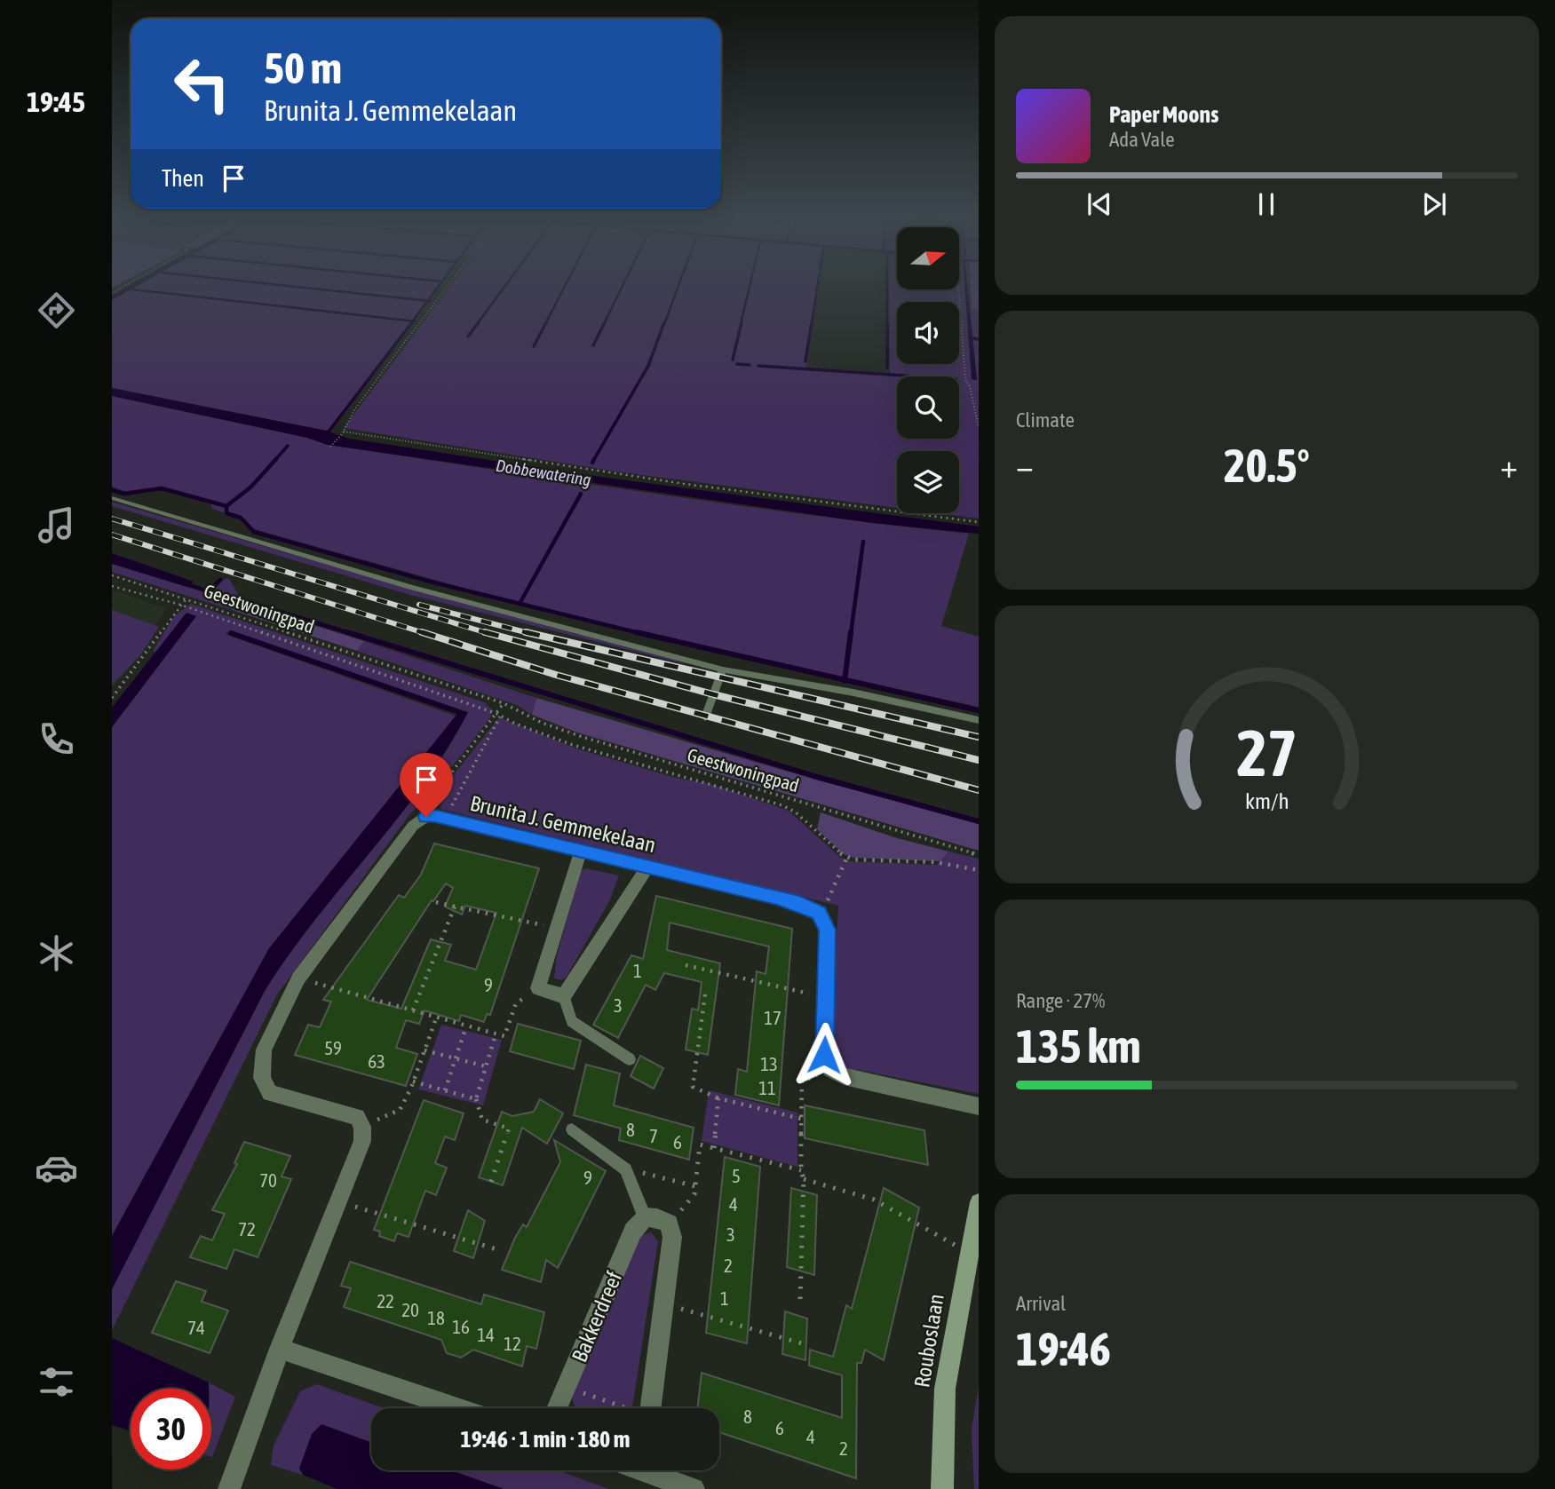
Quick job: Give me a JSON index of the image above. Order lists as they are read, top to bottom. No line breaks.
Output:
{"streets":{"street":["Brunita J. Gemmekelaan","Bakkerdreef","Rouboslaan"],"path":["Geestwoningpad"]},"water":["Dobbewatering"],"house_numbers":["1","9","3","17","59","63","13","11","8","7","6","5","9","70","4","72","3","2","1","22","20","18","16","74","14","12","8","6","4","2"],"north":"right","page":{"tabs":"19:45","turn":["50 m","Brunita J. Gemmekelaan"],"song":["Paper Moons","Ada Vale"],"then":"Then","tile":["Climate",["Range · 27%","135 km"],["Arrival","19:46"]],"heat":["−","20.5°","+"],"limit":"30","trip":"19:46 · 1 min · 180 m","gauge":["27","km/h"]}}
